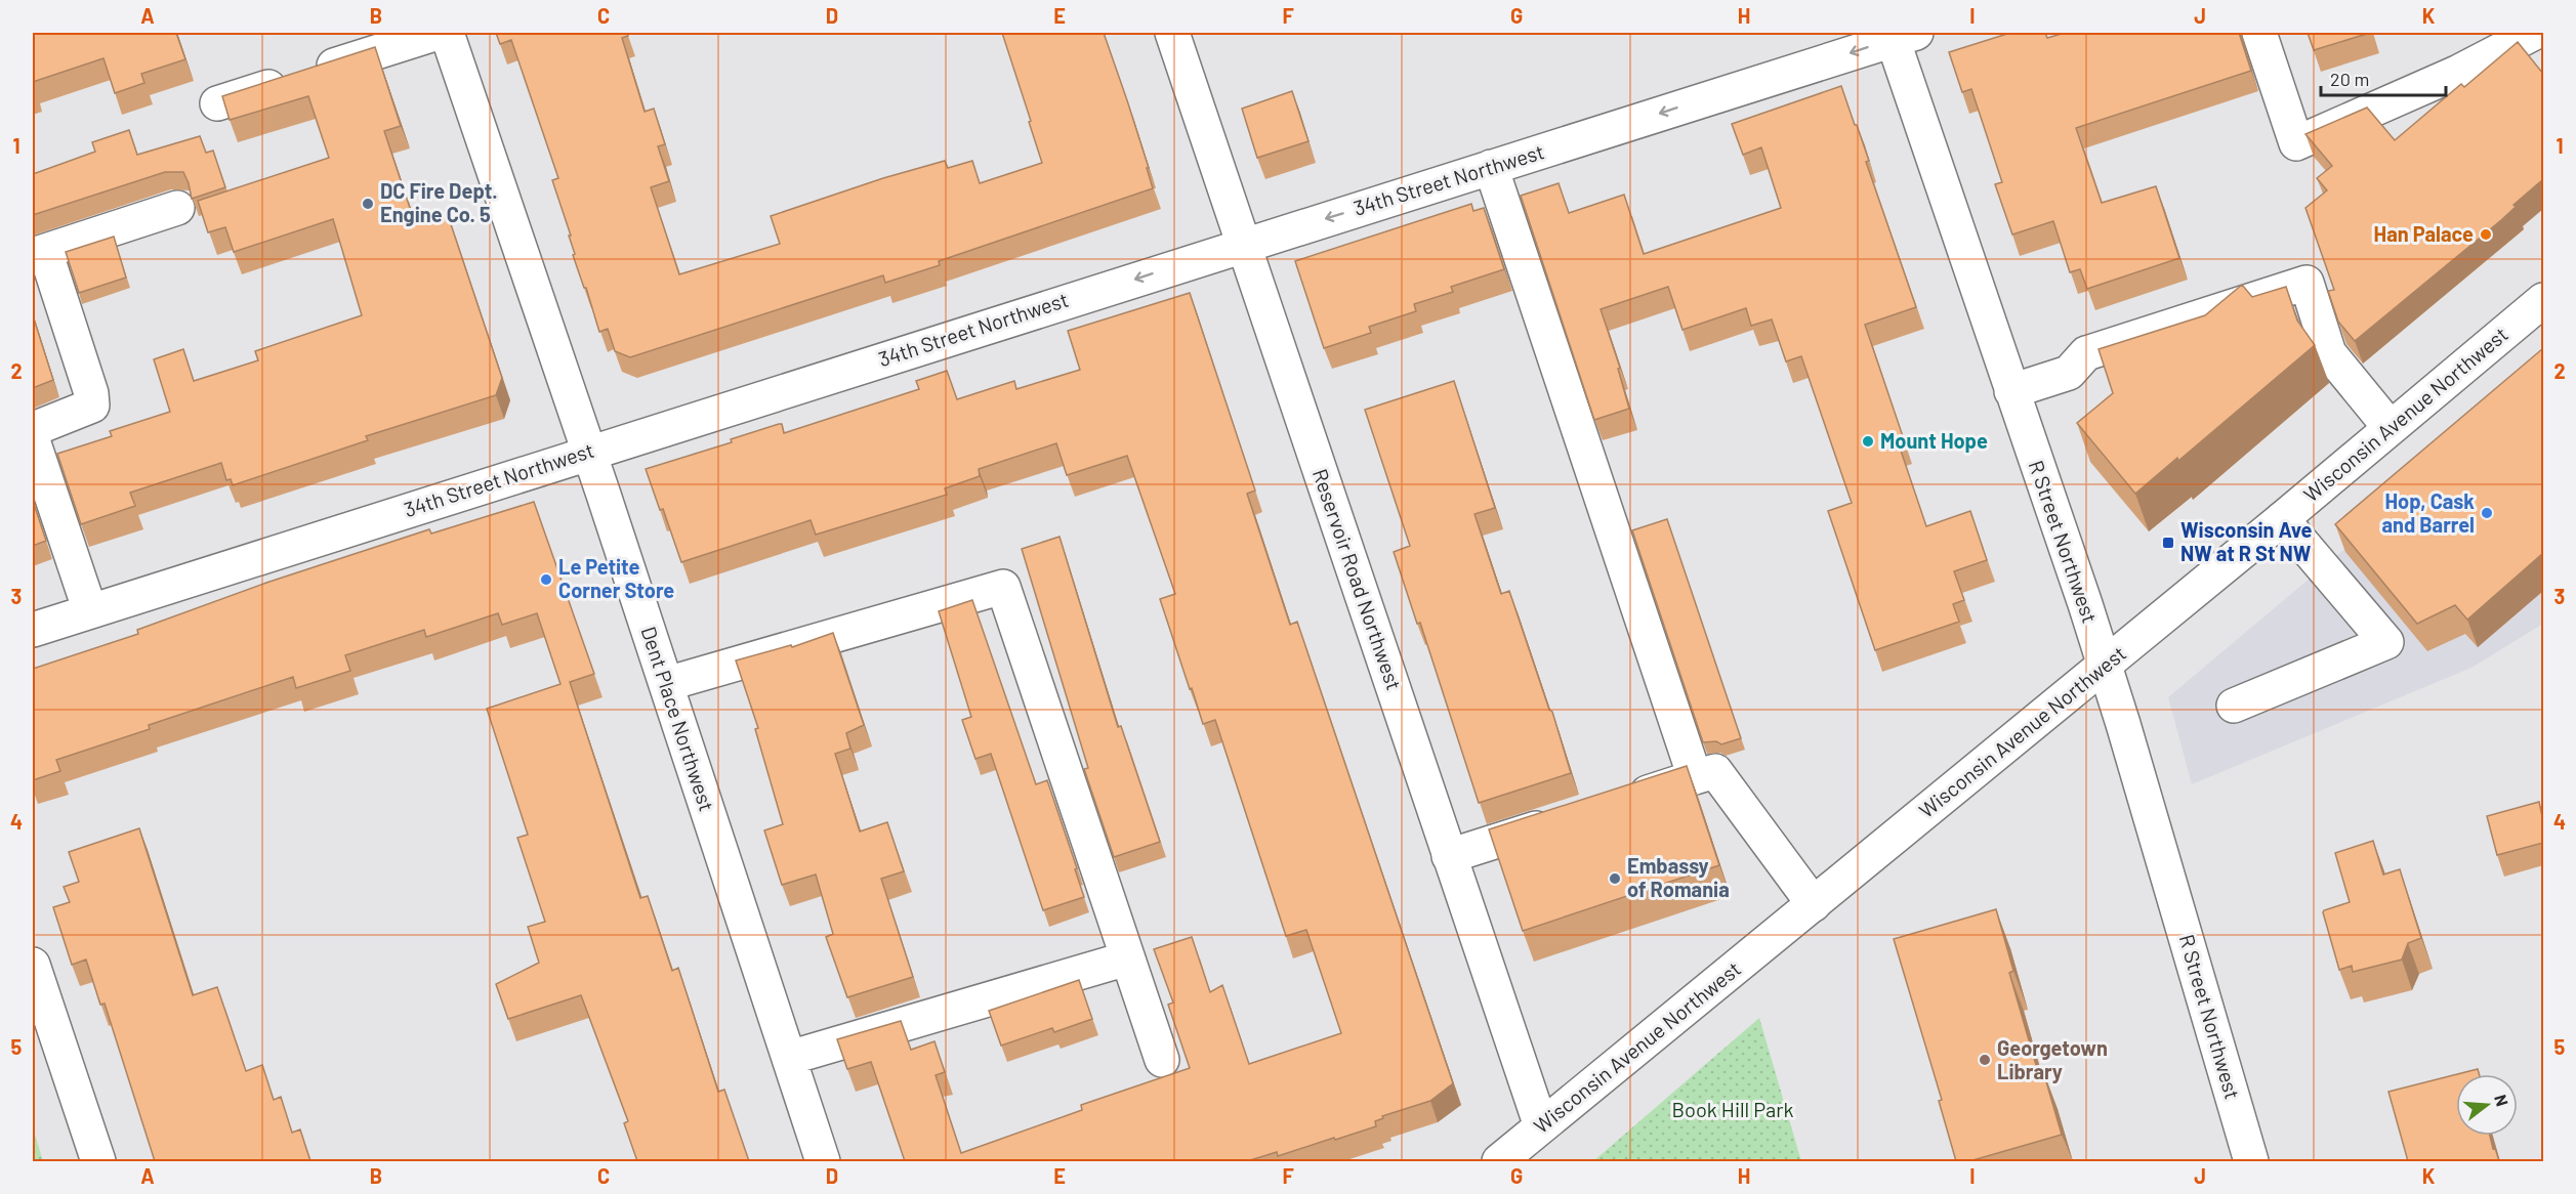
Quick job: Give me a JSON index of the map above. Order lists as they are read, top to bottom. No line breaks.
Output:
{"streets":{"street":["34th Street Northwest","Wisconsin Avenue Northwest","R Street Northwest","Reservoir Road Northwest","Dent Place Northwest"]},"crossings":[["34th Street Northwest","R Street Northwest"],["34th Street Northwest","Reservoir Road Northwest"],["34th Street Northwest","Dent Place Northwest"],["Wisconsin Avenue Northwest","R Street Northwest"],["Wisconsin Avenue Northwest","Reservoir Road Northwest"]],"one_way":["34th Street Northwest"],"parks":["Book Hill Park"],"places":{"other":["DC Fire Dept. Engine Co. 5","Han Palace","Mount Hope","Hop, Cask and Barrel","Le Petite Corner Store","Embassy of Romania","Georgetown Library"],"transit":["Wisconsin Ave NW at R St NW"]},"scale_bar":"20 m","north":"right","grid":{"columns":["A","B","C","D","E","F","G","H","I","J","K"],"rows":["1","2","3","4","5"]}}
